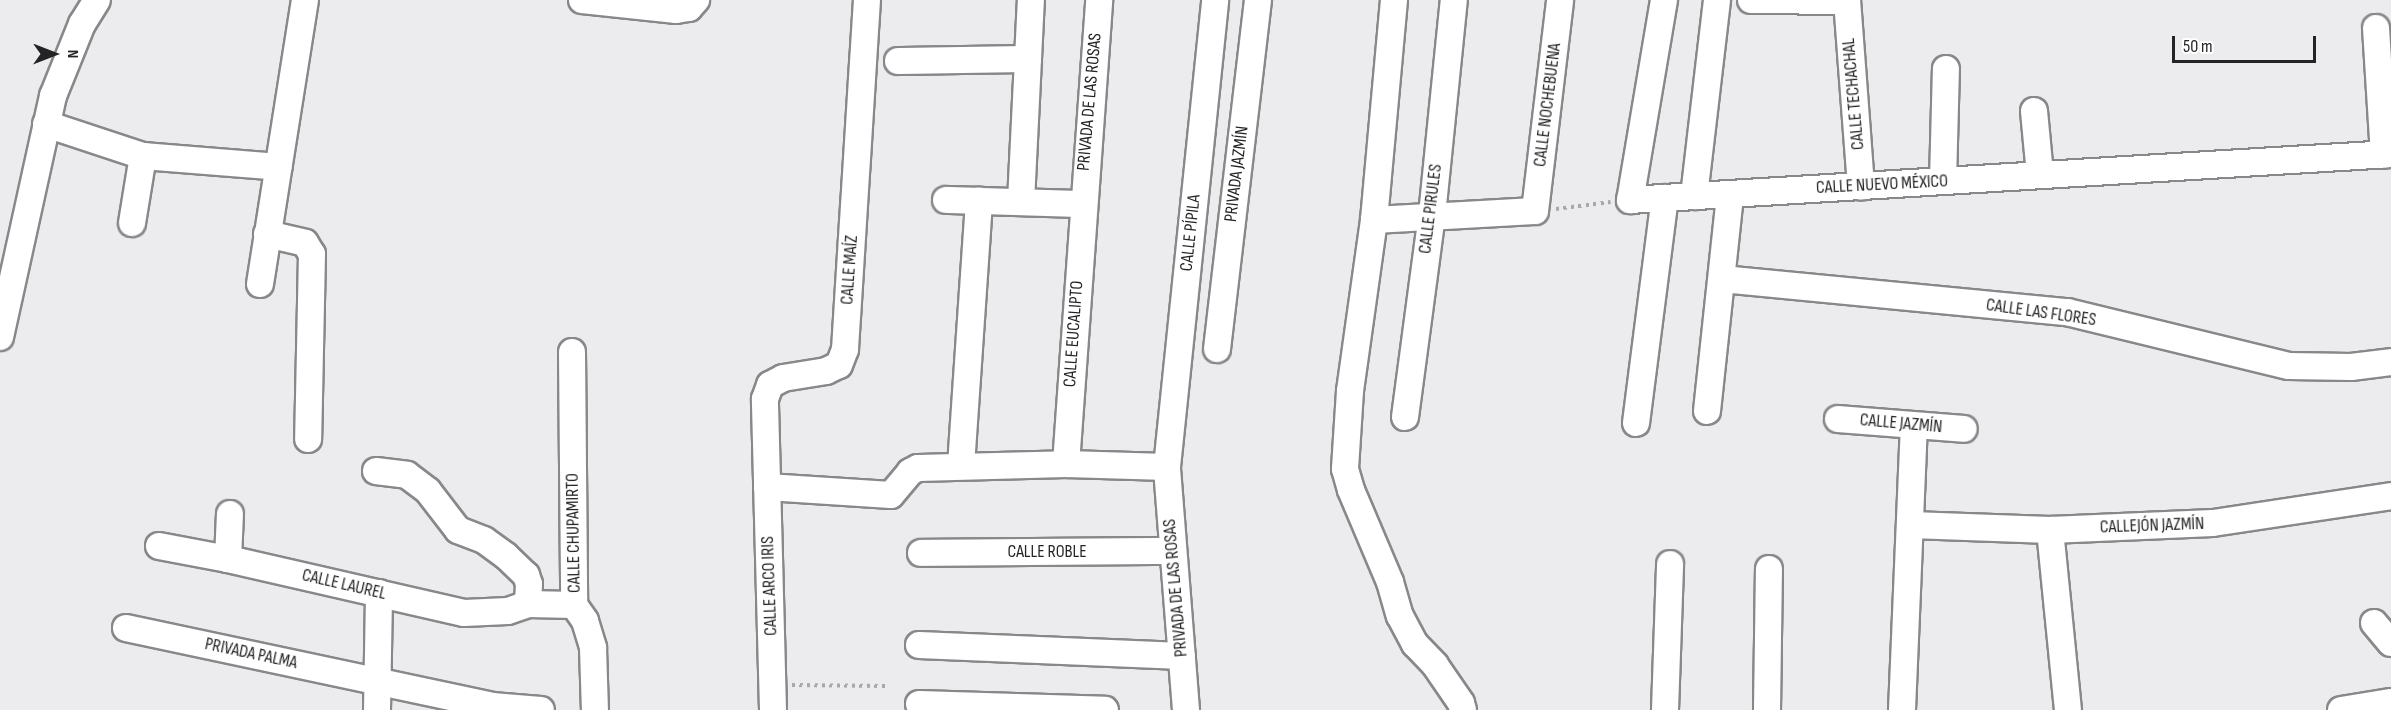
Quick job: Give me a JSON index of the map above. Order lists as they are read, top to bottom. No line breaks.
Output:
{"streets":{"street":["CALLE TECHACHAL","PRIVADA DE LAS ROSAS","CALLE NOCHEBUENA","PRIVADA JAZMÍN","CALLE NUEVO MÉXICO","CALLE PIRULES","CALLE PÍPILA","CALLE MAÍZ","CALLE LAS FLORES","CALLE EUCALIPTO","CALLE JAZMÍN","CALLEJÓN JAZMÍN","CALLE CHUPAMIRTO","CALLE ROBLE","CALLE LAUREL","CALLE ARCO IRIS","PRIVADA PALMA"]},"crossings":[["CALLE TECHACHAL","CALLE NUEVO MÉXICO"],["PRIVADA DE LAS ROSAS","CALLE PÍPILA"],["PRIVADA DE LAS ROSAS","CALLE EUCALIPTO"],["PRIVADA DE LAS ROSAS","CALLE ROBLE"],["CALLE MAÍZ","CALLE ARCO IRIS"],["CALLE CHUPAMIRTO","CALLE LAUREL"]],"scale_bar":"50 m","north":"right"}
